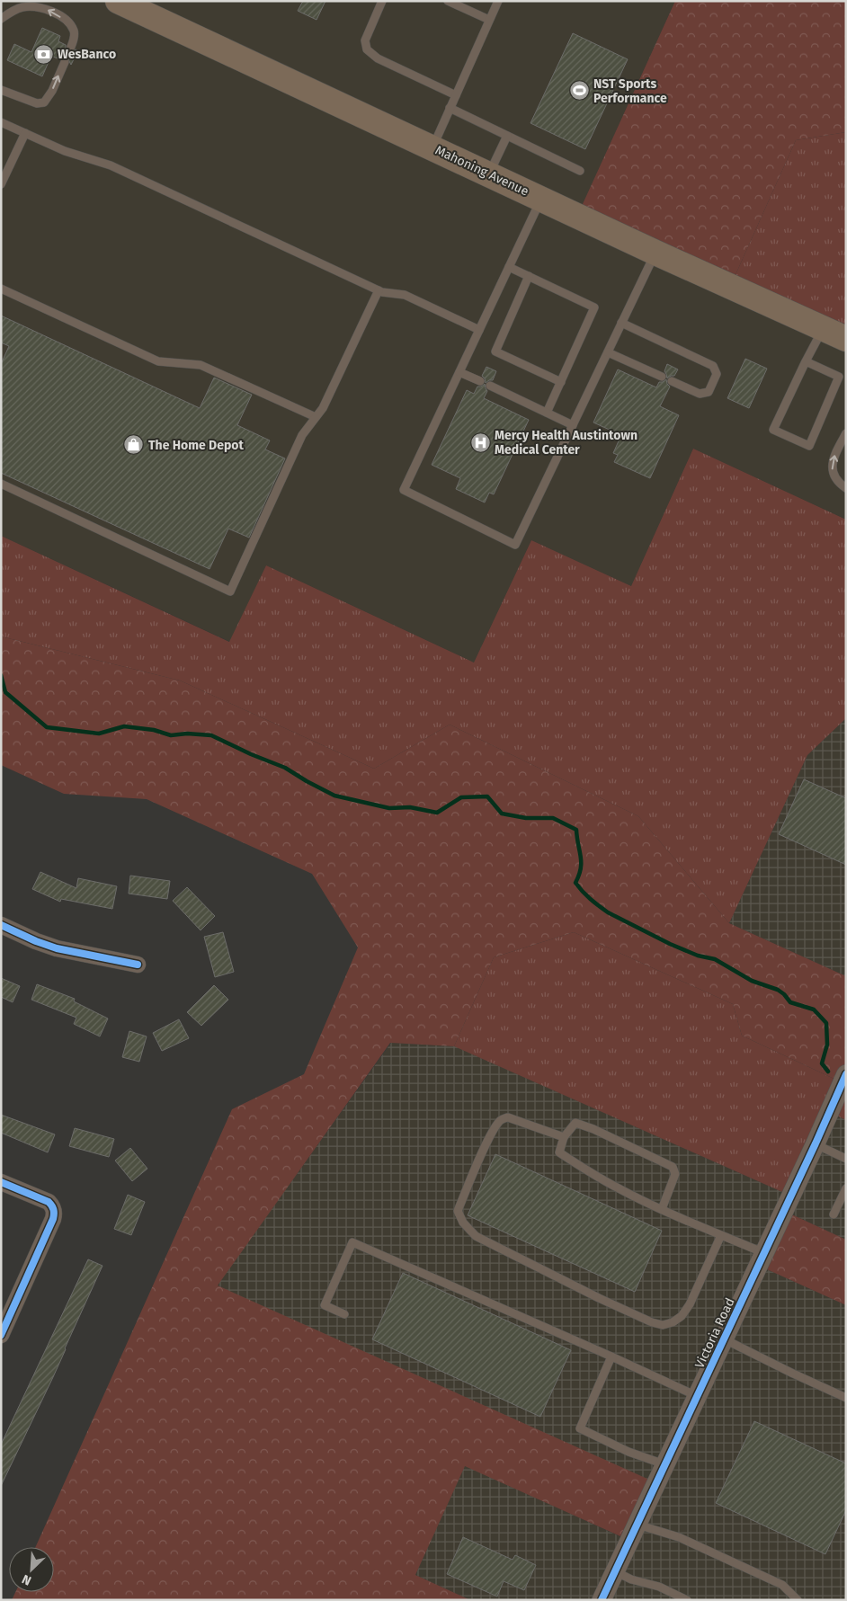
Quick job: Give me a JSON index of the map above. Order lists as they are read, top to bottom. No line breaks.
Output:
{"streets":{"main road":["Mahoning Avenue"],"street":["Victoria Road"]},"places":{"bank":["WesBanco"],"sports":["NST Sports Performance"],"hospital":["Mercy Health Austintown Medical Center"],"shop":["The Home Depot"]},"north":"bottom left"}
